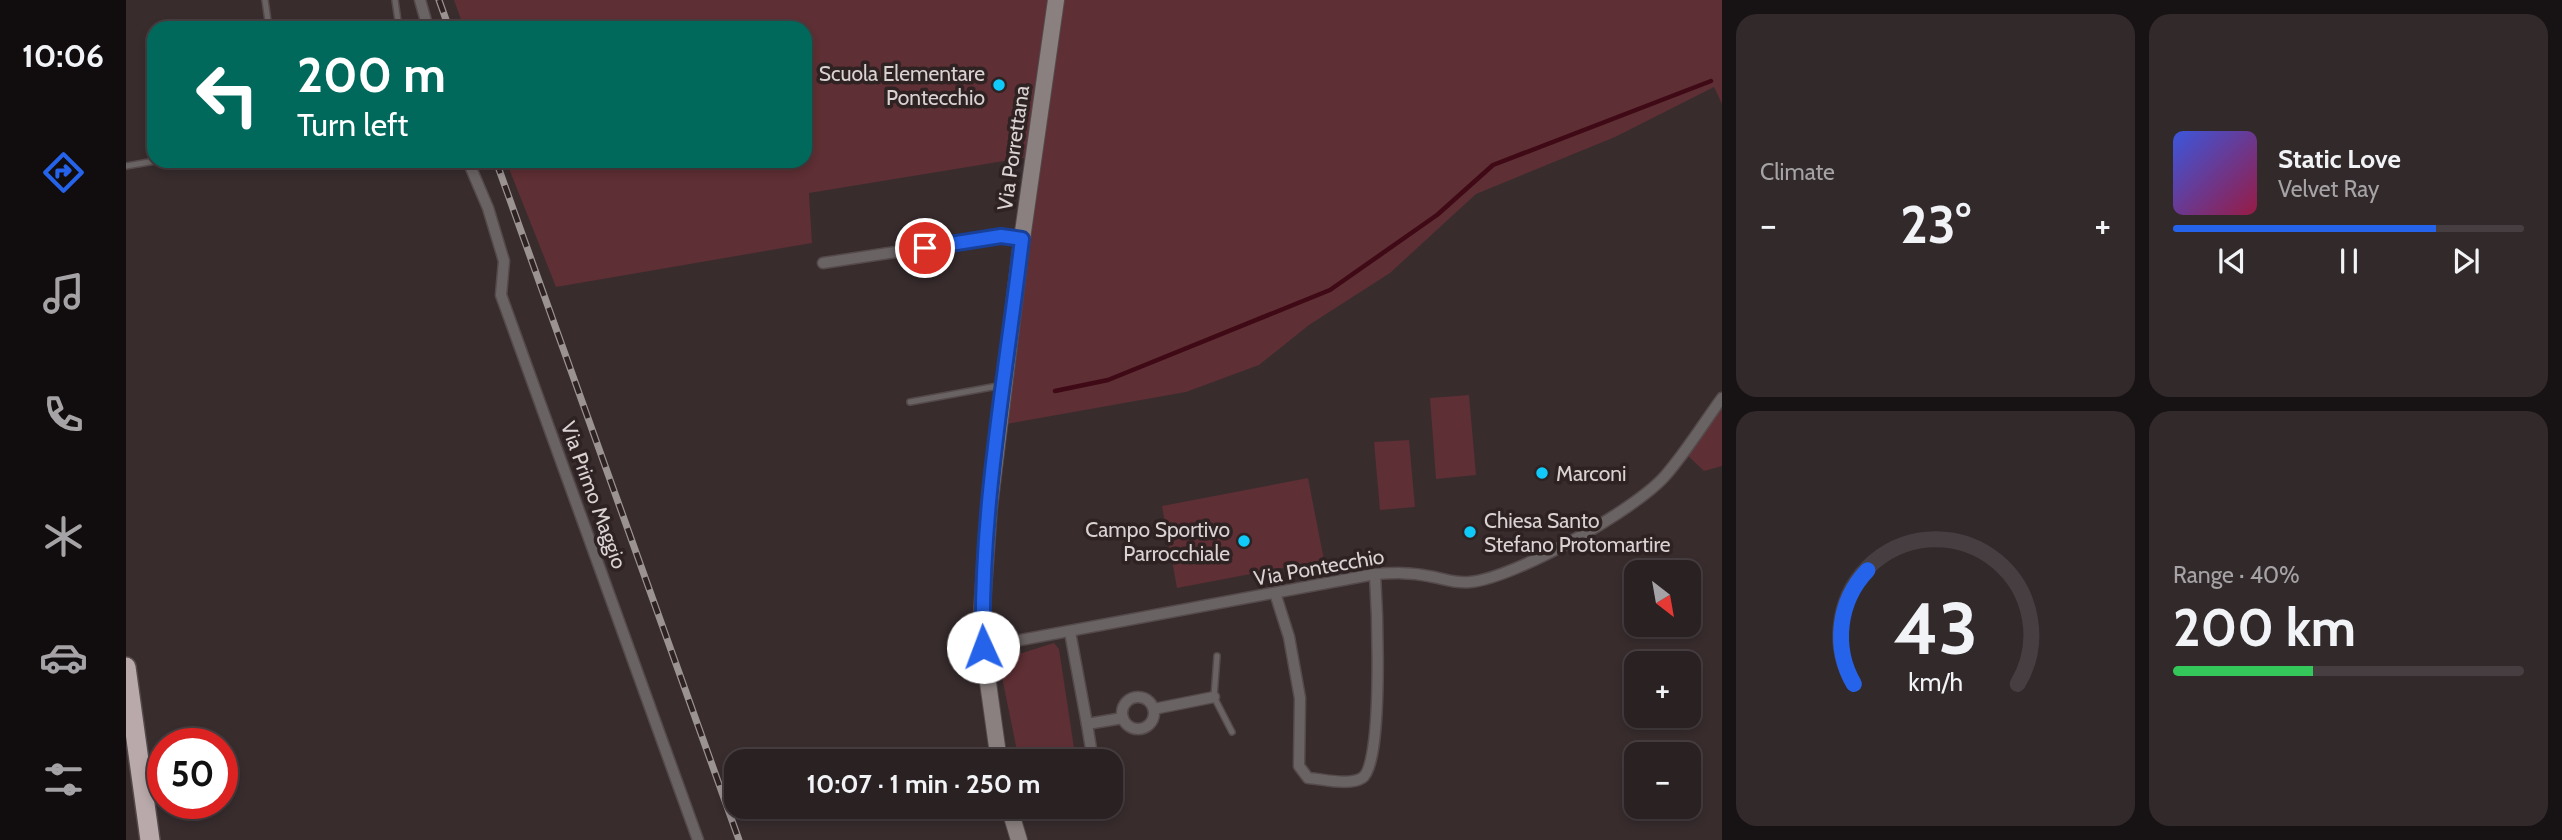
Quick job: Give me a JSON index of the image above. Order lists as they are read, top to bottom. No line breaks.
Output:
{"streets":{"main road":["Via Porrettana"],"street":["Via Primo Maggio","Via Pontecchio"]},"crossings":[["Via Porrettana","Via Pontecchio"]],"places":["Scuola Elementare Pontecchio","Marconi","Chiesa Santo Stefano Protomartire","Campo Sportivo Parrocchiale"],"north":"bottom right","page":{"tabs":"10:06","tile":["Climate",["Range · 40%","200 km"]],"turn":["200 m","Turn left"],"song":["Static Love","Velvet Ray"],"heat":["−","23°","+"],"map_buttons":["+","−"],"limit":"50","trip":"10:07 · 1 min · 250 m","gauge":["43","km/h"]}}
